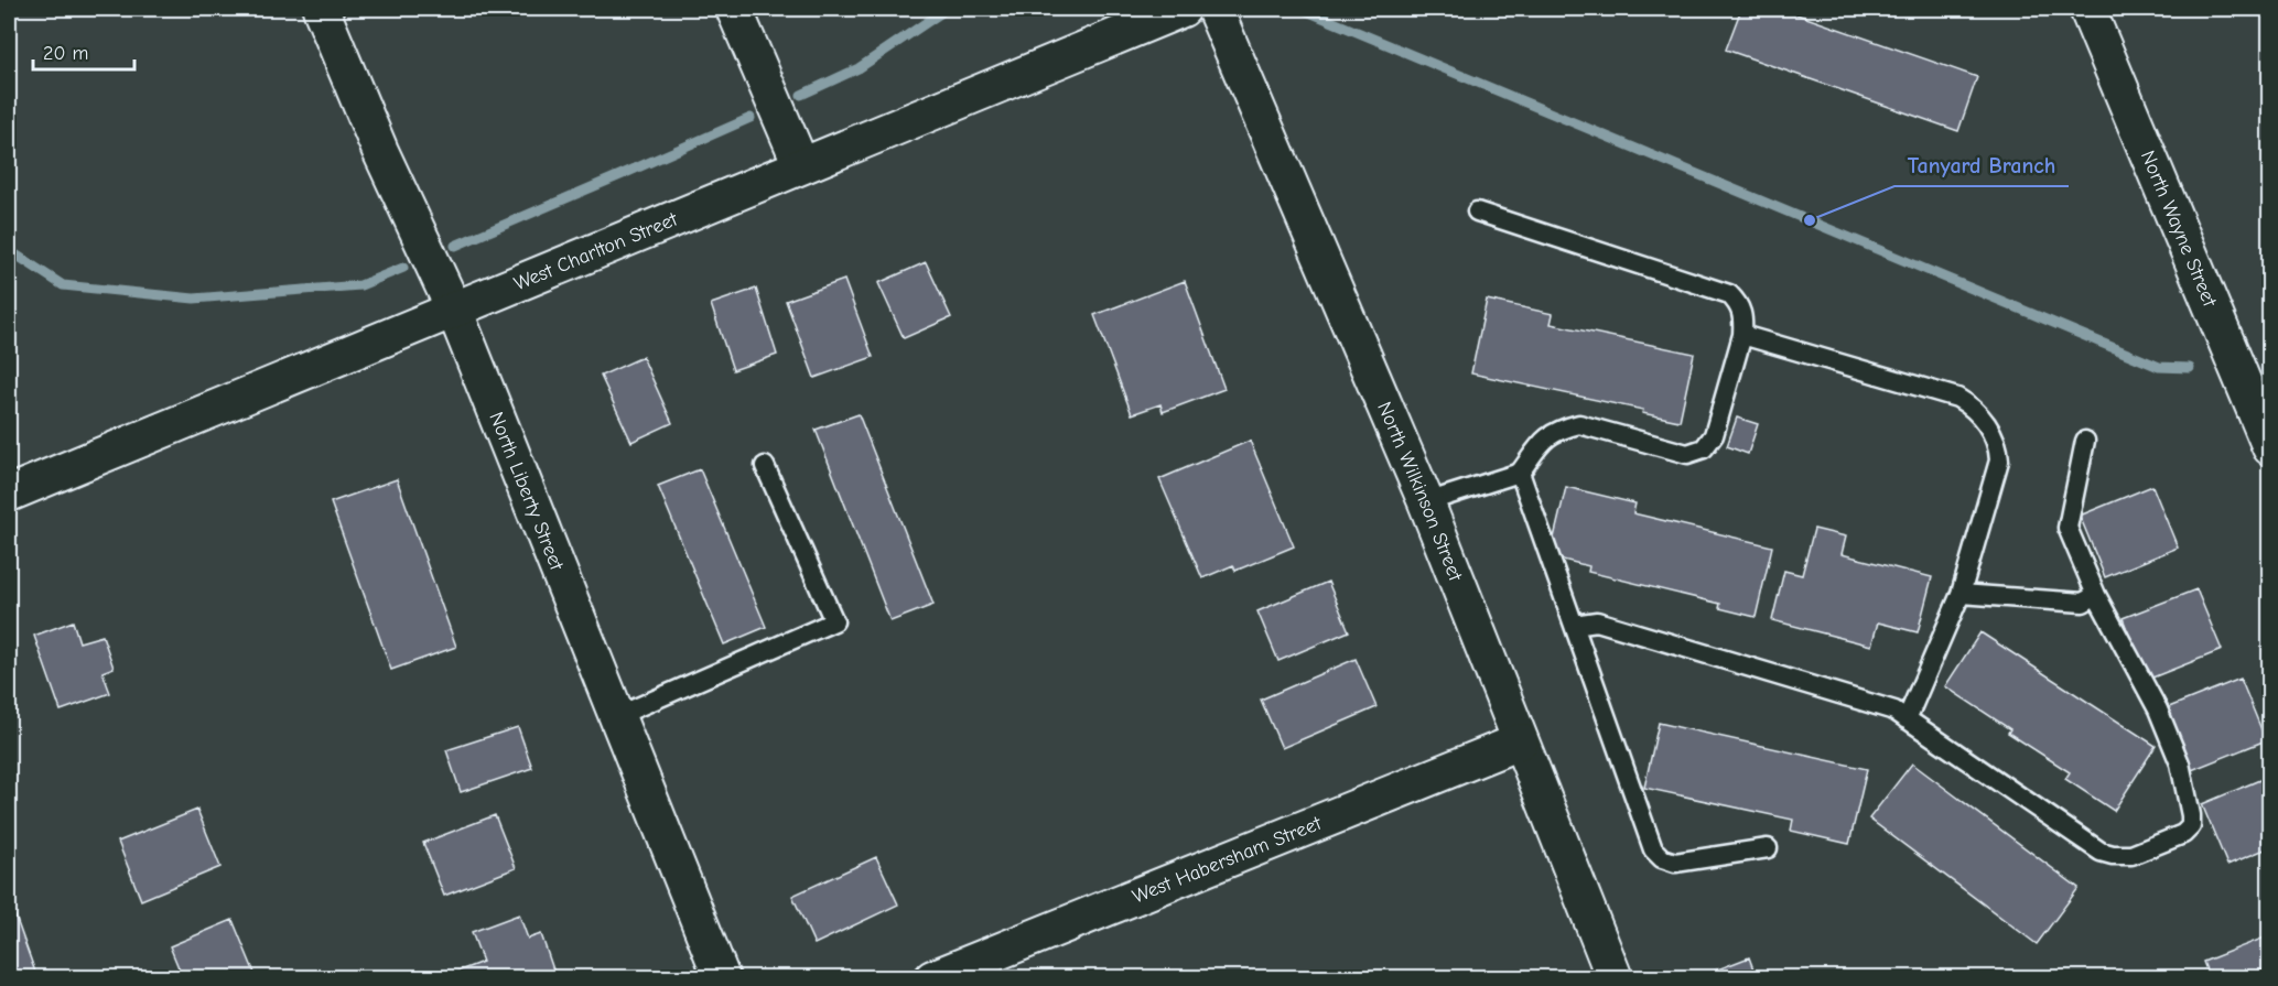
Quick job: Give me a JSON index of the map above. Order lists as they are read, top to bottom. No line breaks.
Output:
{"streets":{"street":["North Wayne Street","West Charlton Street","North Liberty Street","North Wilkinson Street","West Habersham Street"]},"crossings":[["West Charlton Street","North Liberty Street"],["North Wilkinson Street","West Habersham Street"]],"places":["Tanyard Branch"],"scale_bar":"20 m"}
